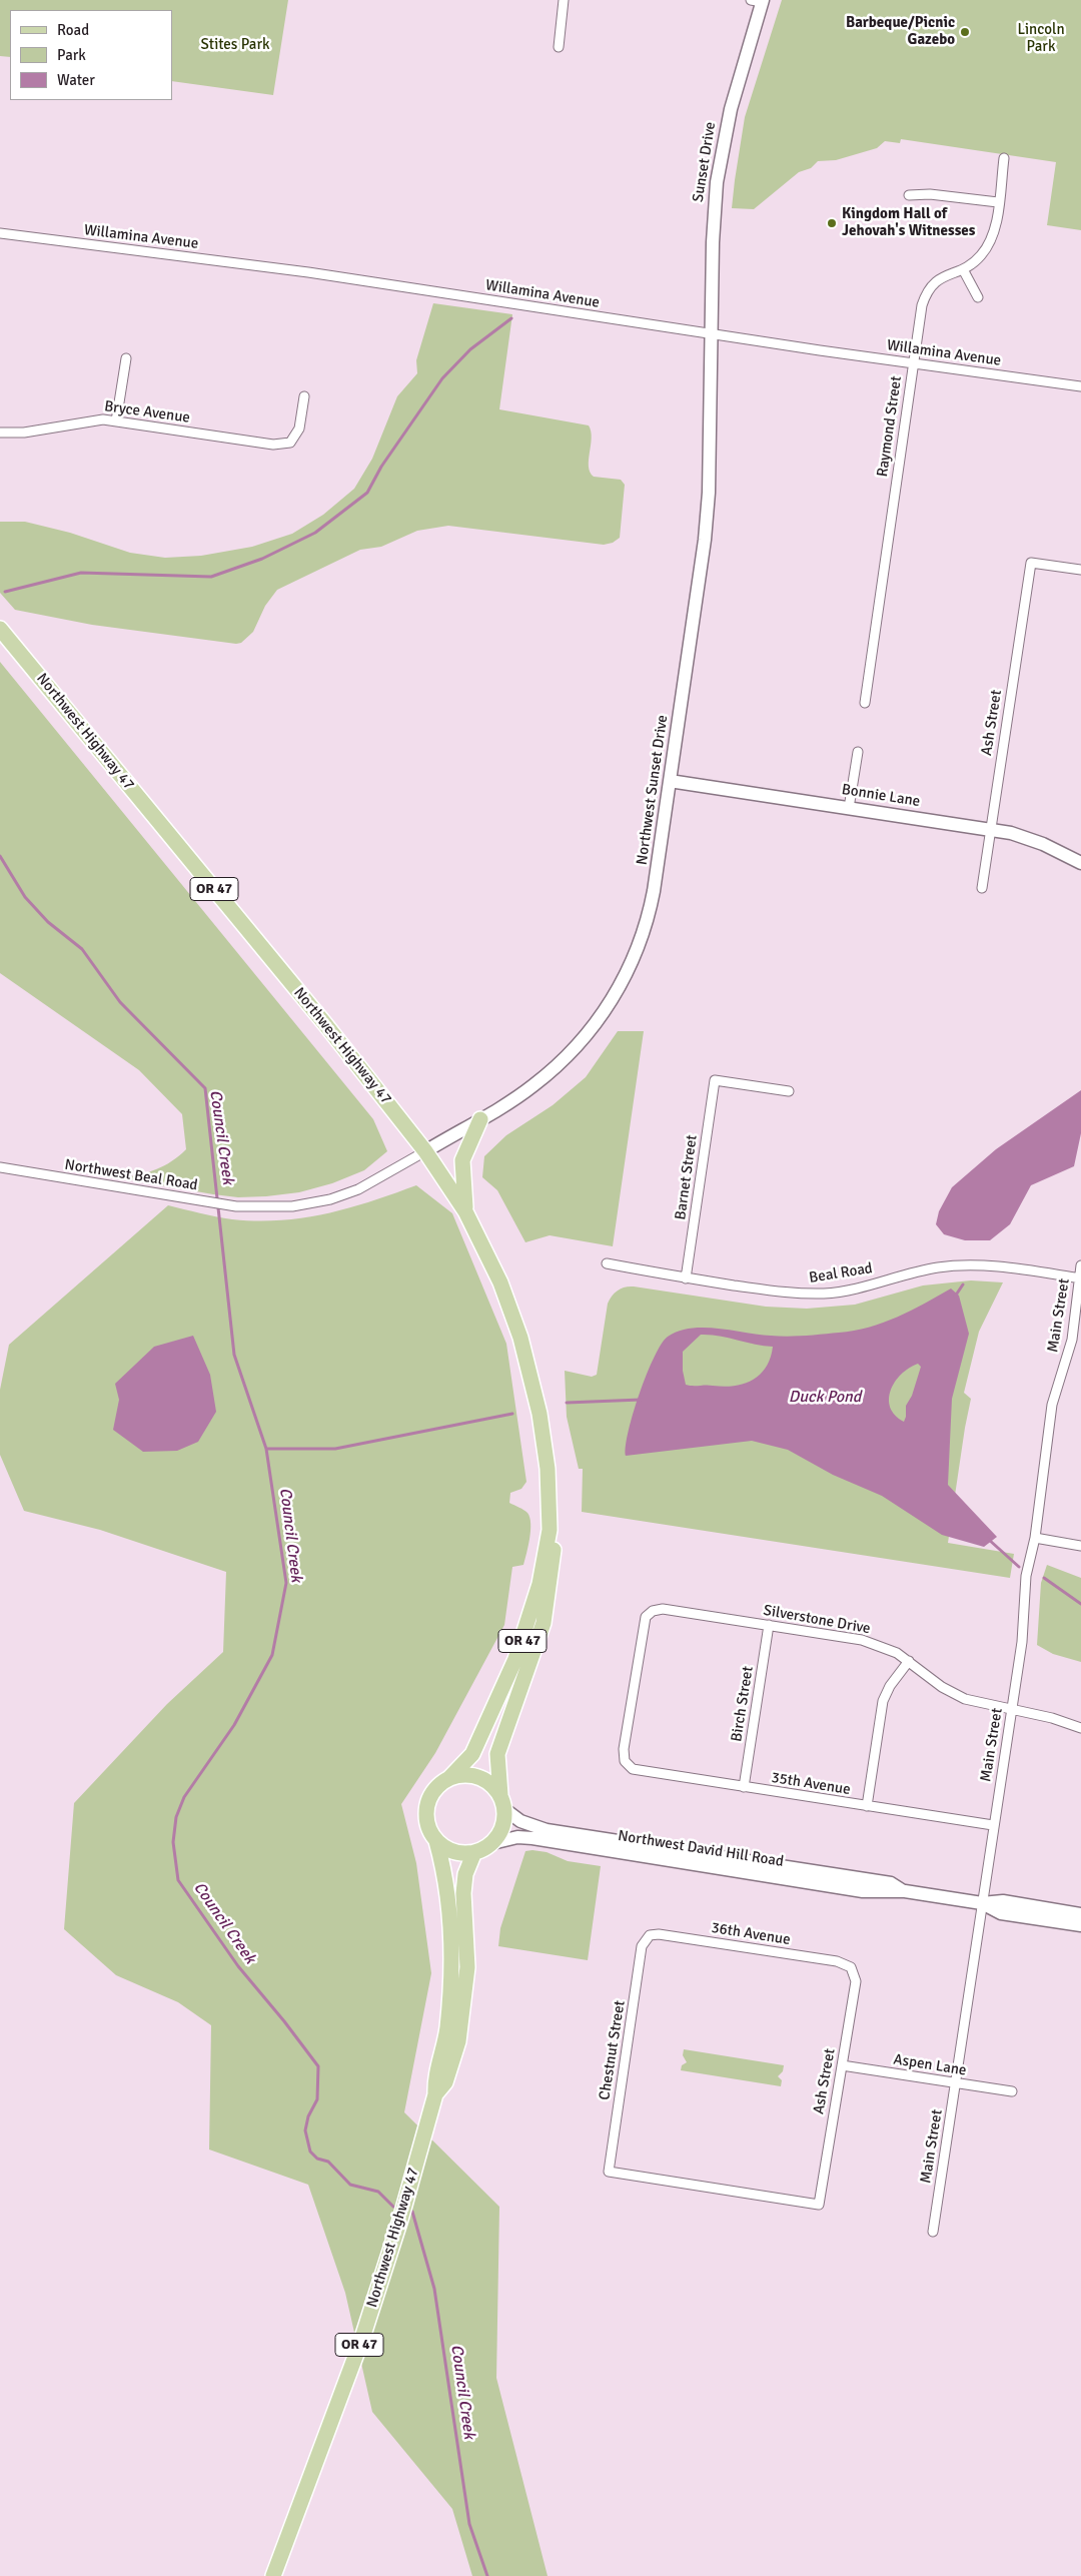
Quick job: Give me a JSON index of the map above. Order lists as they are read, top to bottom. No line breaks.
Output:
{"streets":{"main road":["Northwest Highway 47","OR 47"],"street":["Sunset Drive","Willamina Avenue","Bryce Avenue","Raymond Street","Ash Street","Northwest Sunset Drive","Bonnie Lane","Northwest Beal Road","Barnet Street","Beal Road","Main Street","Silverstone Drive","Birch Street","35th Avenue","Northwest David Hill Road","36th Avenue","Chestnut Street","Aspen Lane"]},"crossings":[["Sunset Drive","Willamina Avenue"],["Sunset Drive","Northwest Sunset Drive"],["Willamina Avenue","Raymond Street"],["Willamina Avenue","Northwest Sunset Drive"],["Ash Street","Bonnie Lane"],["Ash Street","36th Avenue"],["Ash Street","Chestnut Street"],["Ash Street","Aspen Lane"],["Northwest Highway 47","Northwest Sunset Drive"],["Northwest Highway 47","Northwest Beal Road"],["Northwest Highway 47","Northwest David Hill Road"],["Northwest Sunset Drive","Bonnie Lane"],["Northwest Sunset Drive","Northwest Beal Road"],["Barnet Street","Beal Road"],["Beal Road","Main Street"],["Main Street","Silverstone Drive"],["Main Street","35th Avenue"],["Main Street","Northwest David Hill Road"],["Main Street","Aspen Lane"],["Silverstone Drive","Birch Street"],["Silverstone Drive","35th Avenue"],["Birch Street","35th Avenue"],["36th Avenue","Chestnut Street"]],"water":["Council Creek","Duck Pond"],"parks":["Lincoln Park","Stites Park"],"places":["Barbeque/Picnic Gazebo","Kingdom Hall of Jehovah's Witnesses"],"legend":["Road","Park","Water"]}
